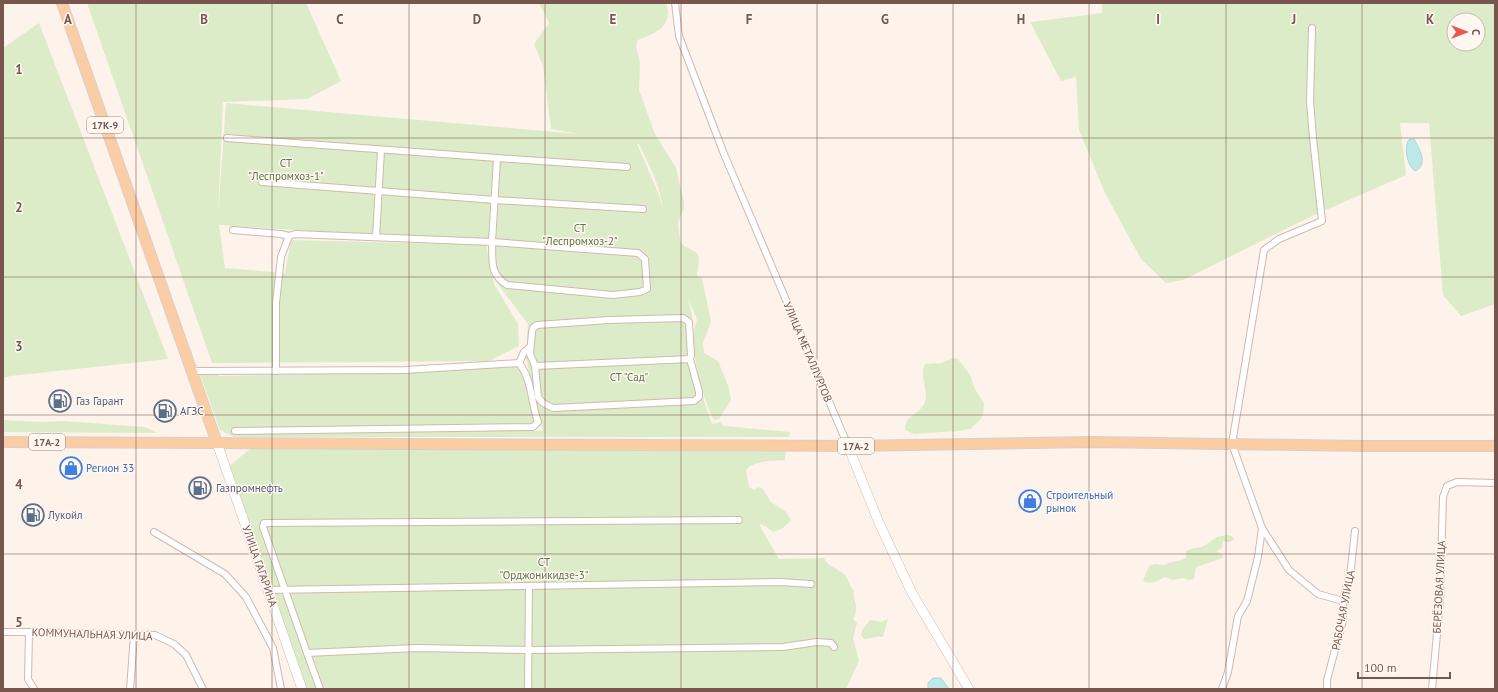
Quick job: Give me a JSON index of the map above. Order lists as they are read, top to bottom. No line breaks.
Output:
{"streets":{"main road":["17К-9","17А-2"],"street":["УЛИЦА МЕТАЛЛУРГОВ","УЛИЦА ГАГАРИНА","БЕРЁЗОВАЯ УЛИЦА","РАБОЧАЯ УЛИЦА","КОММУНАЛЬНАЯ УЛИЦА"]},"crossings":[["17К-9","17А-2"],["17К-9","УЛИЦА ГАГАРИНА"],["УЛИЦА МЕТАЛЛУРГОВ","17А-2"],["17А-2","УЛИЦА ГАГАРИНА"]],"parks":["СТ \"Леспромхоз-1\"","СТ \"Леспромхоз-2\"","СТ \"Сад\"","СТ \"Орджоникидзе-3\""],"places":{"fuel station":["Газ Гарант","АГЗС","Газпромнефть","Лукойл"],"shop":["Регион 33","Строительный рынок"]},"scale_bar":"100 m","north":"right","grid":{"columns":["A","B","C","D","E","F","G","H","I","J","K"],"rows":["1","2","3","4","5"]}}
